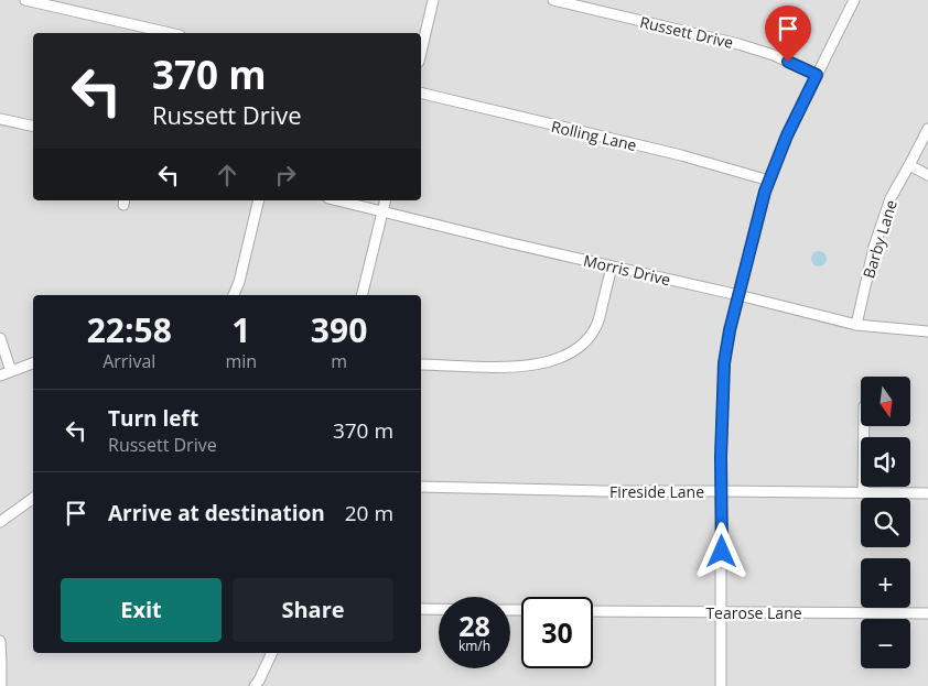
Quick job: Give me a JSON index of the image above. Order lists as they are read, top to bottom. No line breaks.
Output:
{"streets":{"street":["Russett Drive","Rolling Lane","Barby Lane","Morris Drive","Fireside Lane","Tearose Lane"]},"crossings":[["Barby Lane","Morris Drive"]],"north":"bottom","page":{"turn":["370 m","Russett Drive"],"eta":["22:58","Arrival","1","min","390","m"],"map_buttons":["+","−"],"list":[{"name":"Turn left","note":"Russett Drive","value":"370 m"},{"name":"Arrive at destination","value":"20 m"}],"buttons":["Exit","Share"],"speed":"28 km/h","limit":"30"}}
